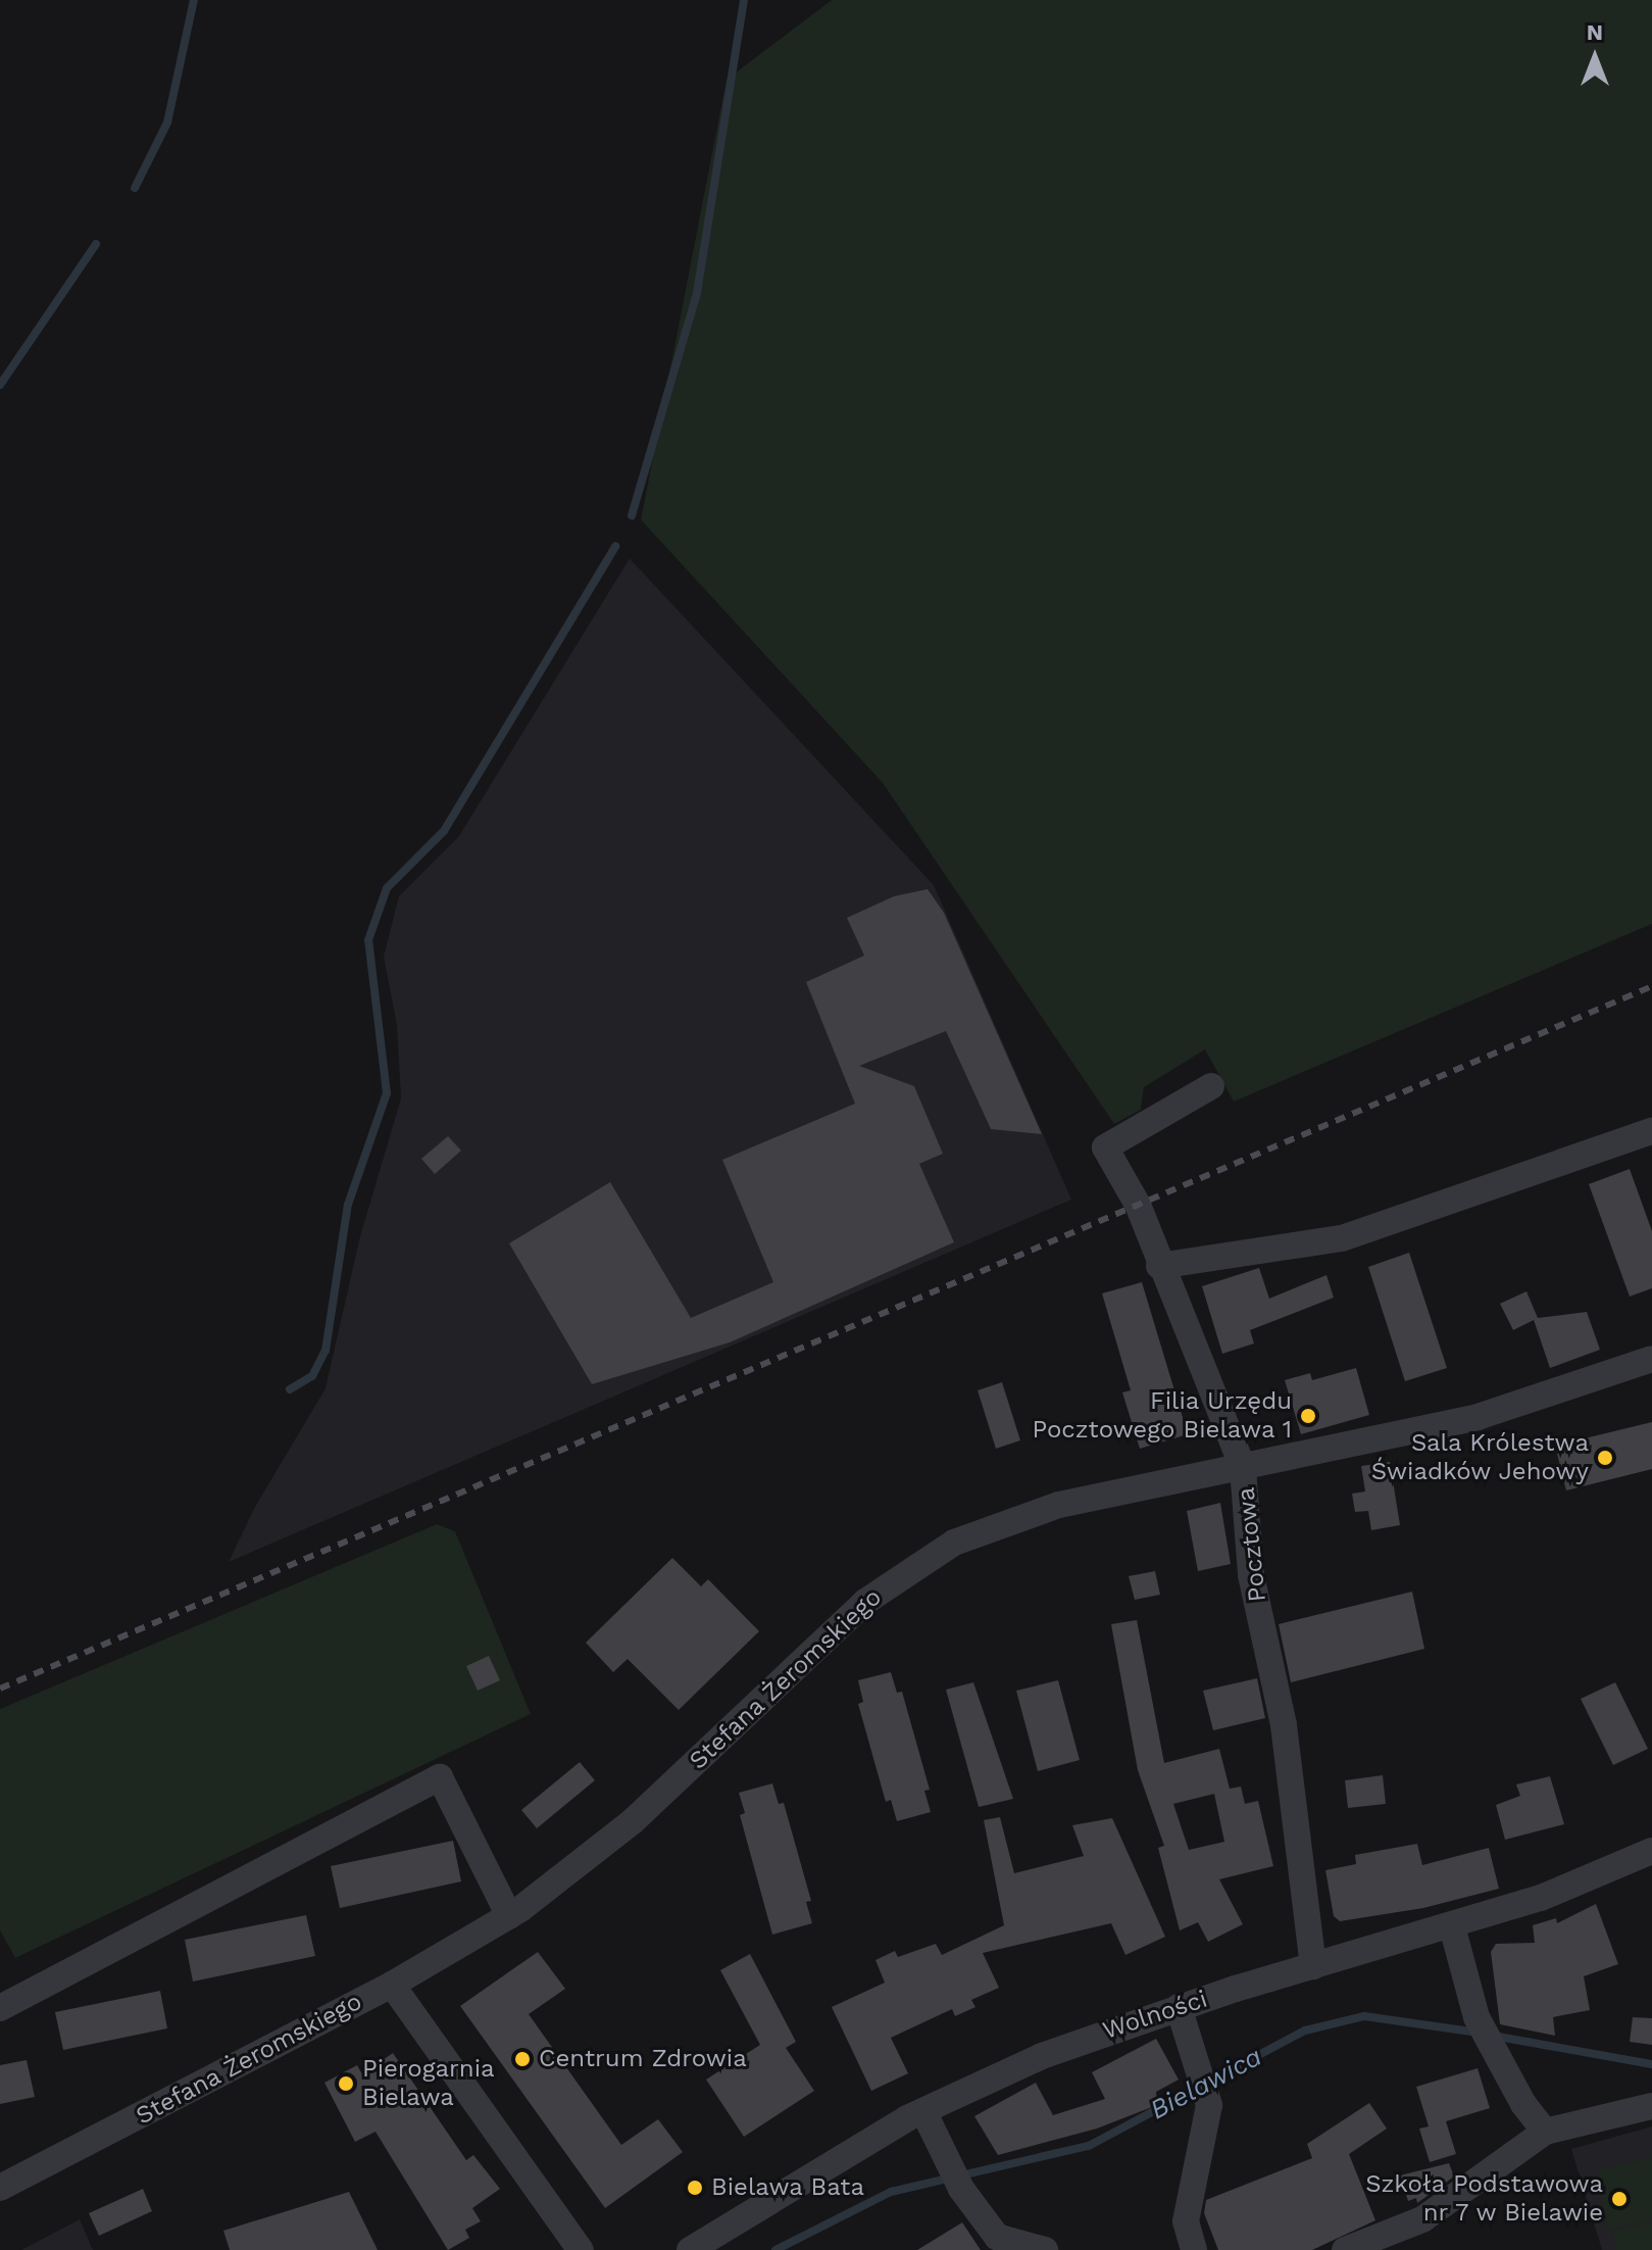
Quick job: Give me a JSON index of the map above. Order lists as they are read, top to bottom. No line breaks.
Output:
{"streets":{"street":["Pocztowa","Stefana Żeromskiego","Wolności"]},"crossings":[["Pocztowa","Stefana Żeromskiego"],["Pocztowa","Wolności"]],"water":["Bielawica"],"places":["Filia Urzędu Pocztowego Bielawa 1","Sala Królestwa Świadków Jehowy","Centrum Zdrowia","Pierogarnia Bielawa","Bielawa Bata","Szkoła Podstawowa nr 7 w Bielawie"],"north":"top"}
